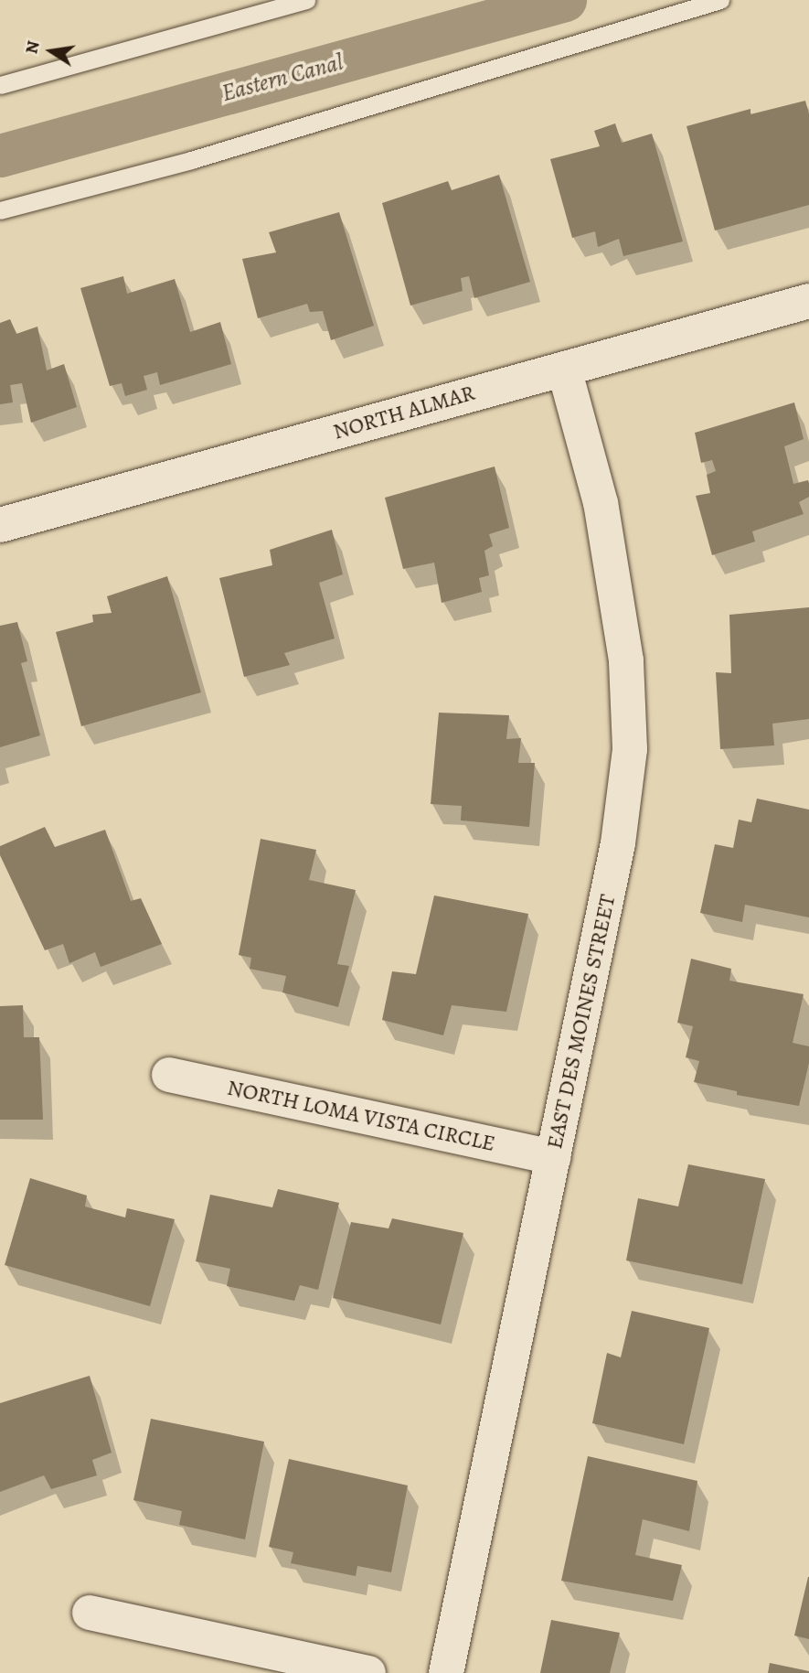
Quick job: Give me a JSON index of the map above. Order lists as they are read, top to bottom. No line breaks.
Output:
{"streets":{"street":["NORTH ALMAR","EAST DES MOINES STREET","NORTH LOMA VISTA CIRCLE"]},"crossings":[["NORTH ALMAR","EAST DES MOINES STREET"],["EAST DES MOINES STREET","NORTH LOMA VISTA CIRCLE"]],"water":["Eastern Canal"],"north":"left"}
